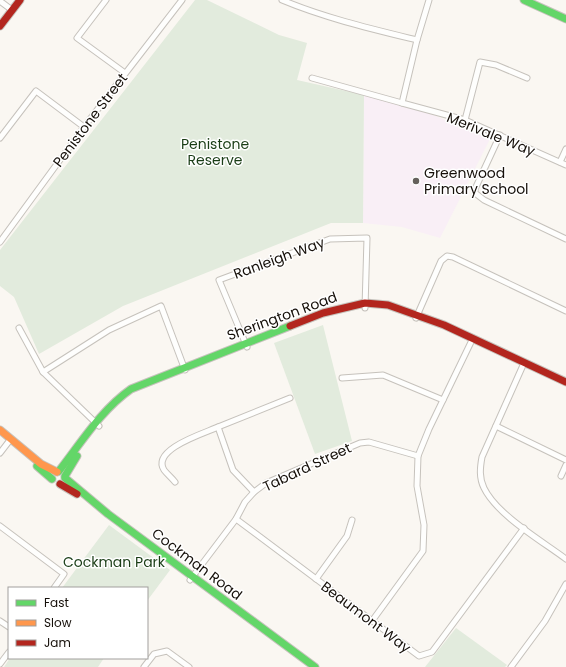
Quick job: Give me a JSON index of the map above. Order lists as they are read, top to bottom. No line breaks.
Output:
{"streets":{"main road":["Sherington Road","Cockman Road"],"street":["Penistone Street","Merivale Way","Ranleigh Way","Tabard Street","Beaumont Way"]},"crossings":[["Ranleigh Way","Sherington Road"],["Sherington Road","Cockman Road"],["Tabard Street","Cockman Road"],["Tabard Street","Beaumont Way"]],"parks":["Penistone Reserve","Cockman Park"],"places":["Greenwood Primary School"],"legend":["Fast","Slow","Jam"]}
